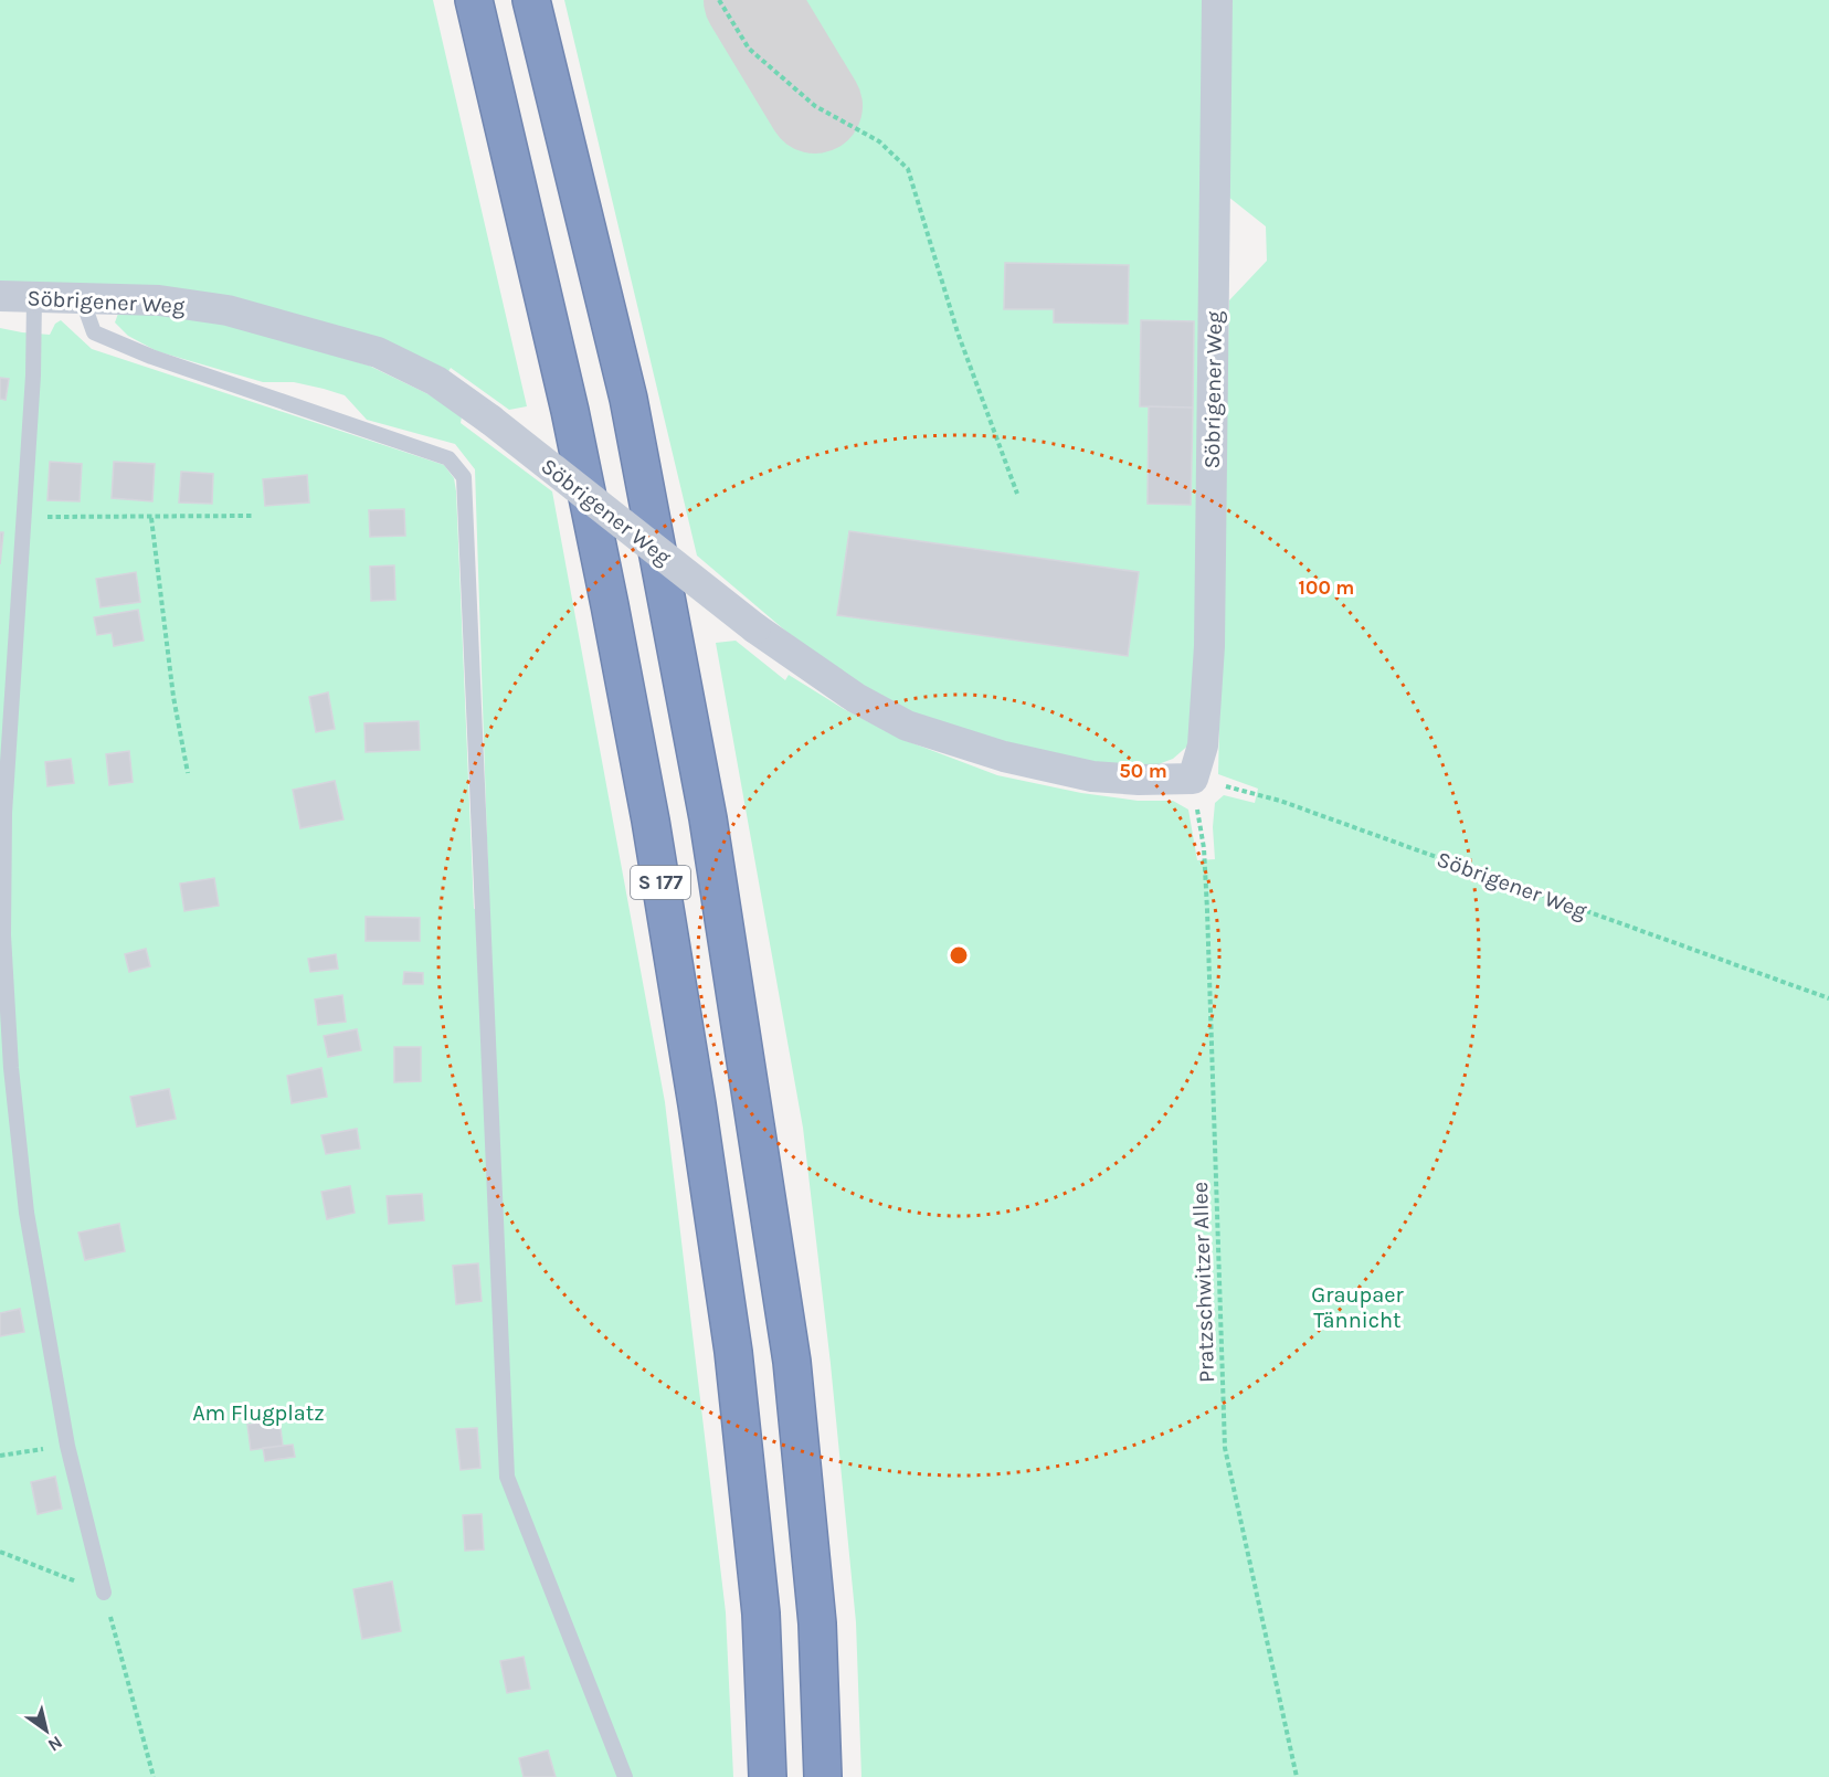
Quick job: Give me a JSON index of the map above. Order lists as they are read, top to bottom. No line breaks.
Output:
{"streets":{"highway":["S 177"],"street":["Söbrigener Weg"],"path":["Pratzschwitzer Allee"]},"crossings":[["Söbrigener Weg","Pratzschwitzer Allee"]],"parks":["Graupaer Tännicht","Am Flugplatz"],"north":"bottom right","rings":["100 m","50 m"]}
